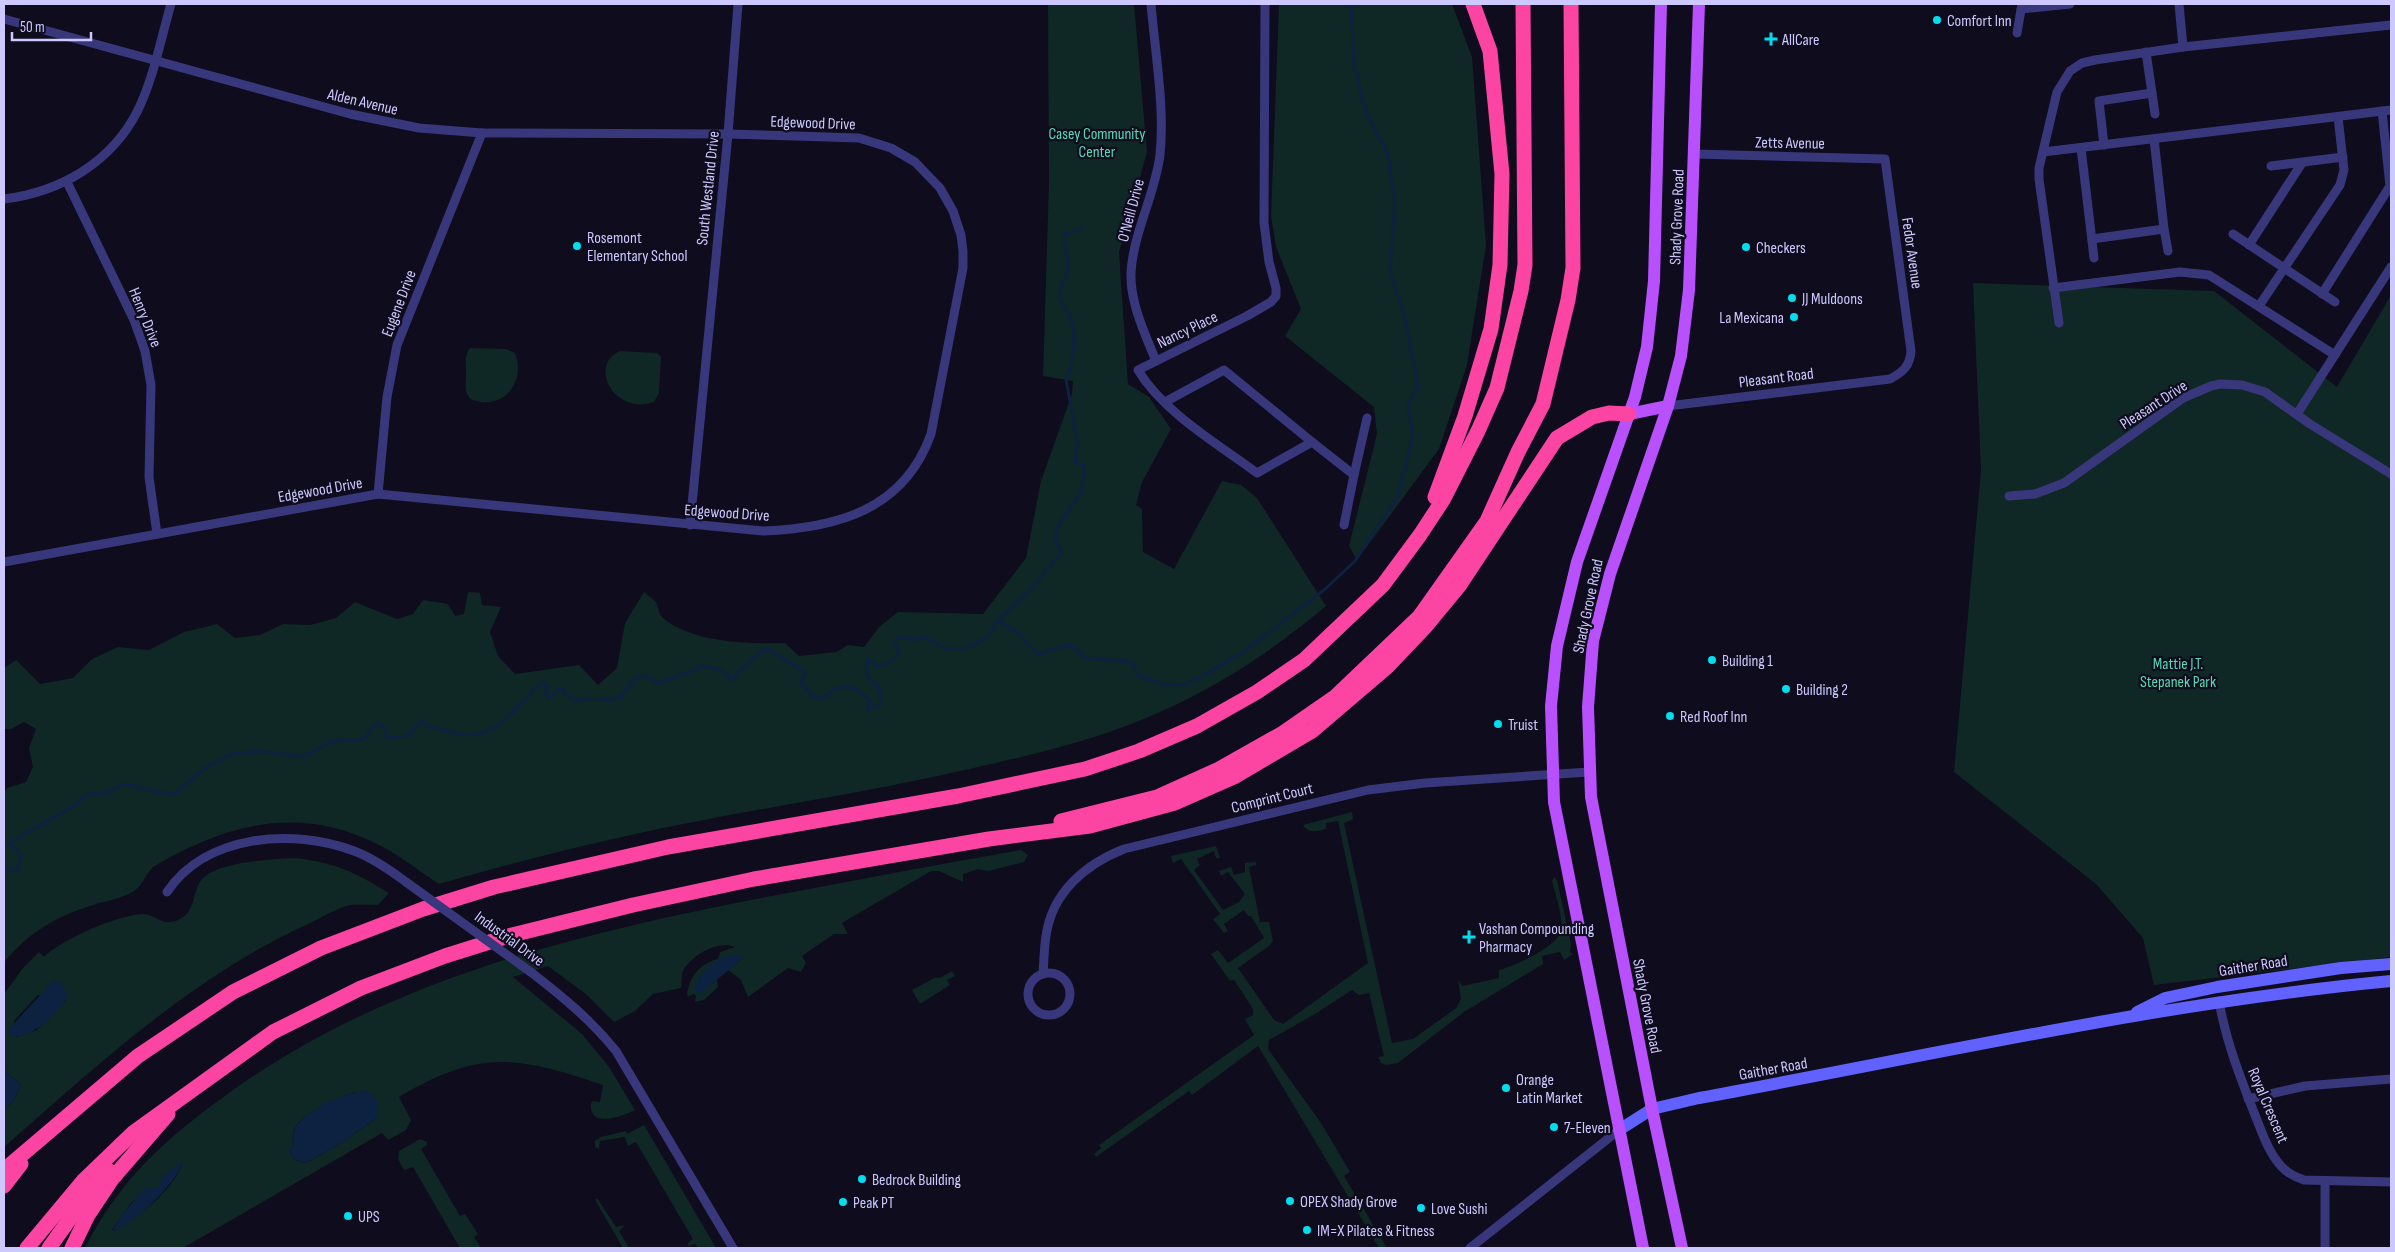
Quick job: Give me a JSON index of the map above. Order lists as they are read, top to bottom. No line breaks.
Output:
{"streets":{"main road":["Shady Grove Road","Pleasant Road","Gaither Road"],"street":["Alden Avenue","Edgewood Drive","Zetts Avenue","South Westland Drive","O'Neill Drive","Fedor Avenue","Eugene Drive","Henry Drive","Nancy Place","Pleasant Drive","Comprint Court","Industrial Drive","Royal Crescent"]},"crossings":[["Alden Avenue","Edgewood Drive"],["Alden Avenue","South Westland Drive"],["Alden Avenue","Eugene Drive"],["Edgewood Drive","South Westland Drive"],["Edgewood Drive","Eugene Drive"],["Edgewood Drive","Henry Drive"],["Zetts Avenue","Shady Grove Road"],["Zetts Avenue","Fedor Avenue"],["O'Neill Drive","Nancy Place"],["Shady Grove Road","Pleasant Road"],["Shady Grove Road","Comprint Court"],["Shady Grove Road","Gaither Road"],["Fedor Avenue","Pleasant Road"],["Gaither Road","Royal Crescent"]],"parks":["Casey Community Center","Mattie J.T. Stepanek Park"],"places":{"other":["Comfort Inn","Rosemont Elementary School","Checkers","JJ Muldoons","La Mexicana","Building 1","Building 2","Red Roof Inn","Truist","Orange Latin Market","7-Eleven","Bedrock Building","OPEX Shady Grove","Peak PT","Love Sushi","UPS","IM=X Pilates & Fitness"],"health":["AllCare","Vashan Compounding Pharmacy"]},"scale_bar":"50 m"}
